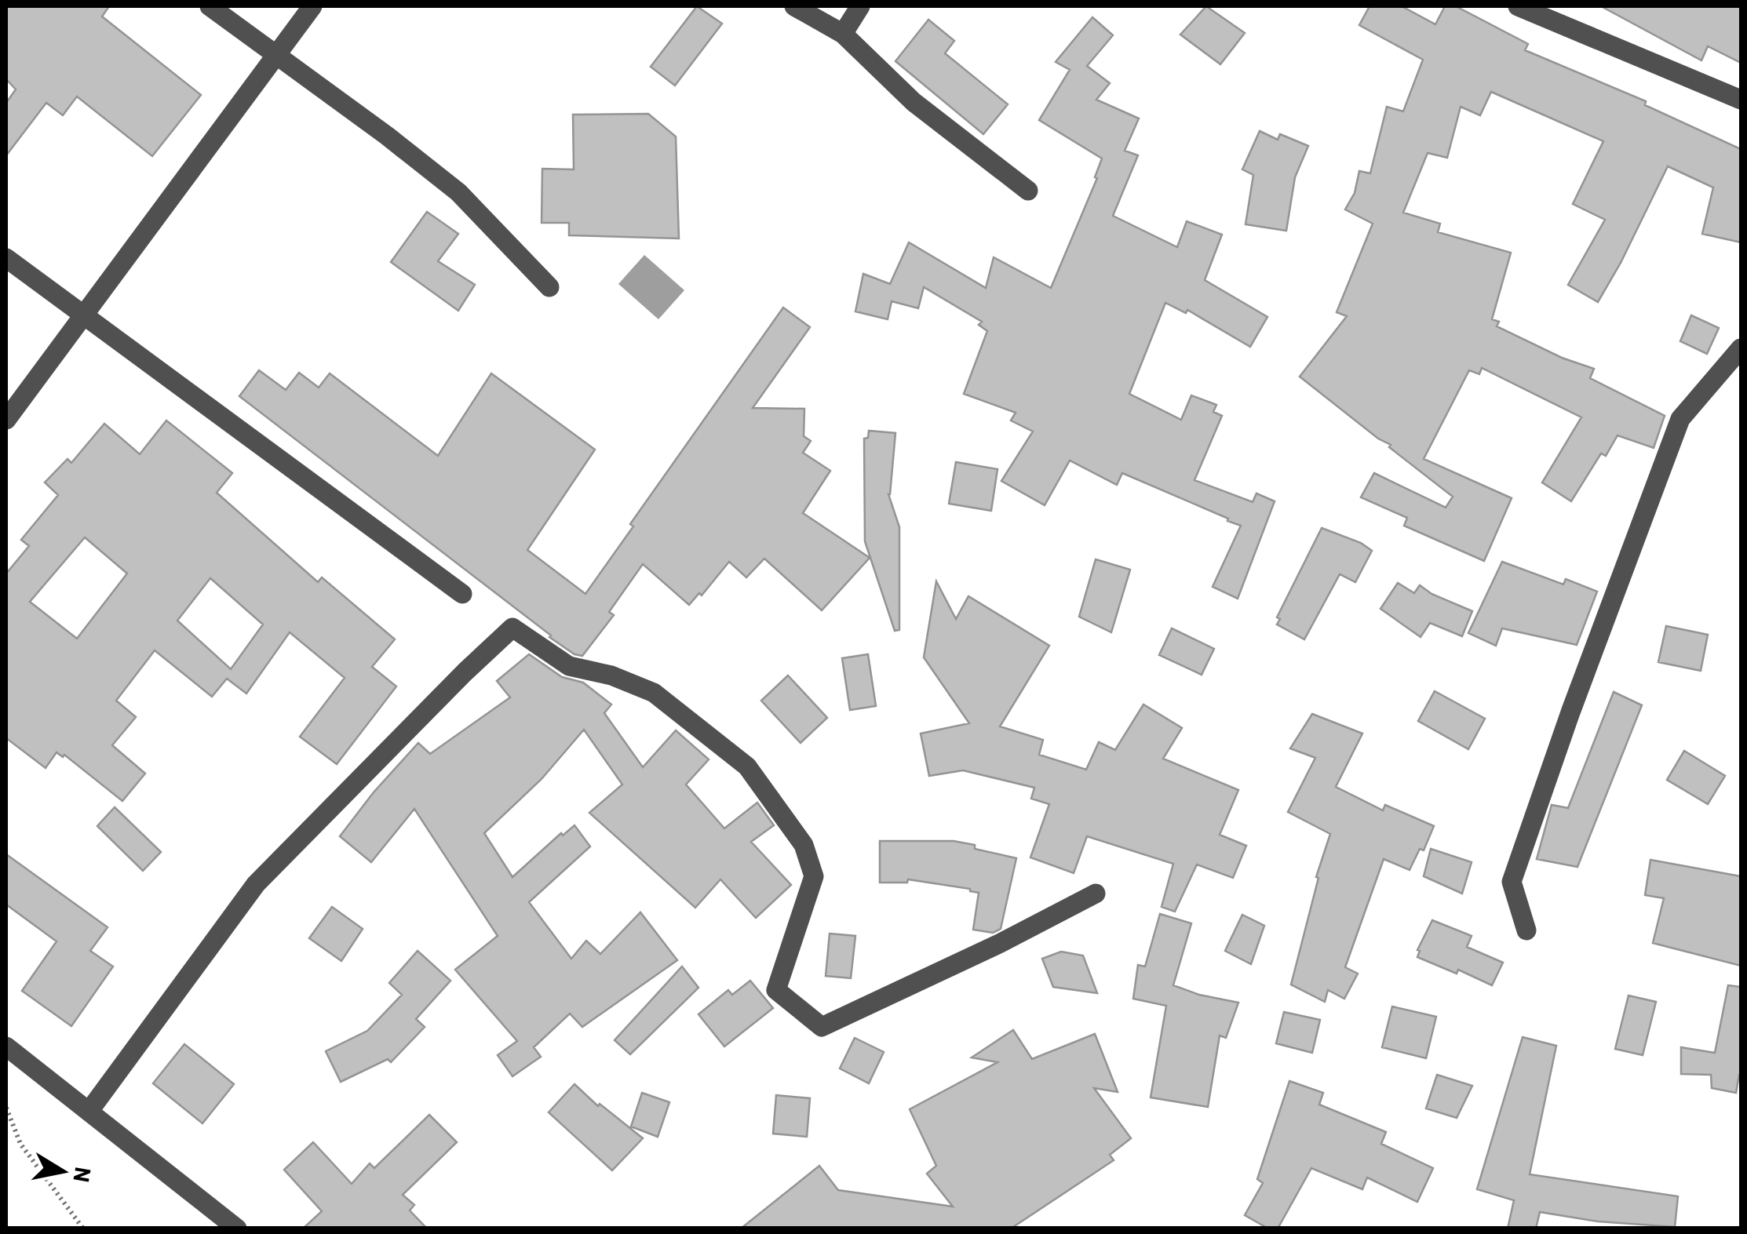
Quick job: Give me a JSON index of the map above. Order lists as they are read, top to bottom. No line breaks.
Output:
{"north":"right"}
